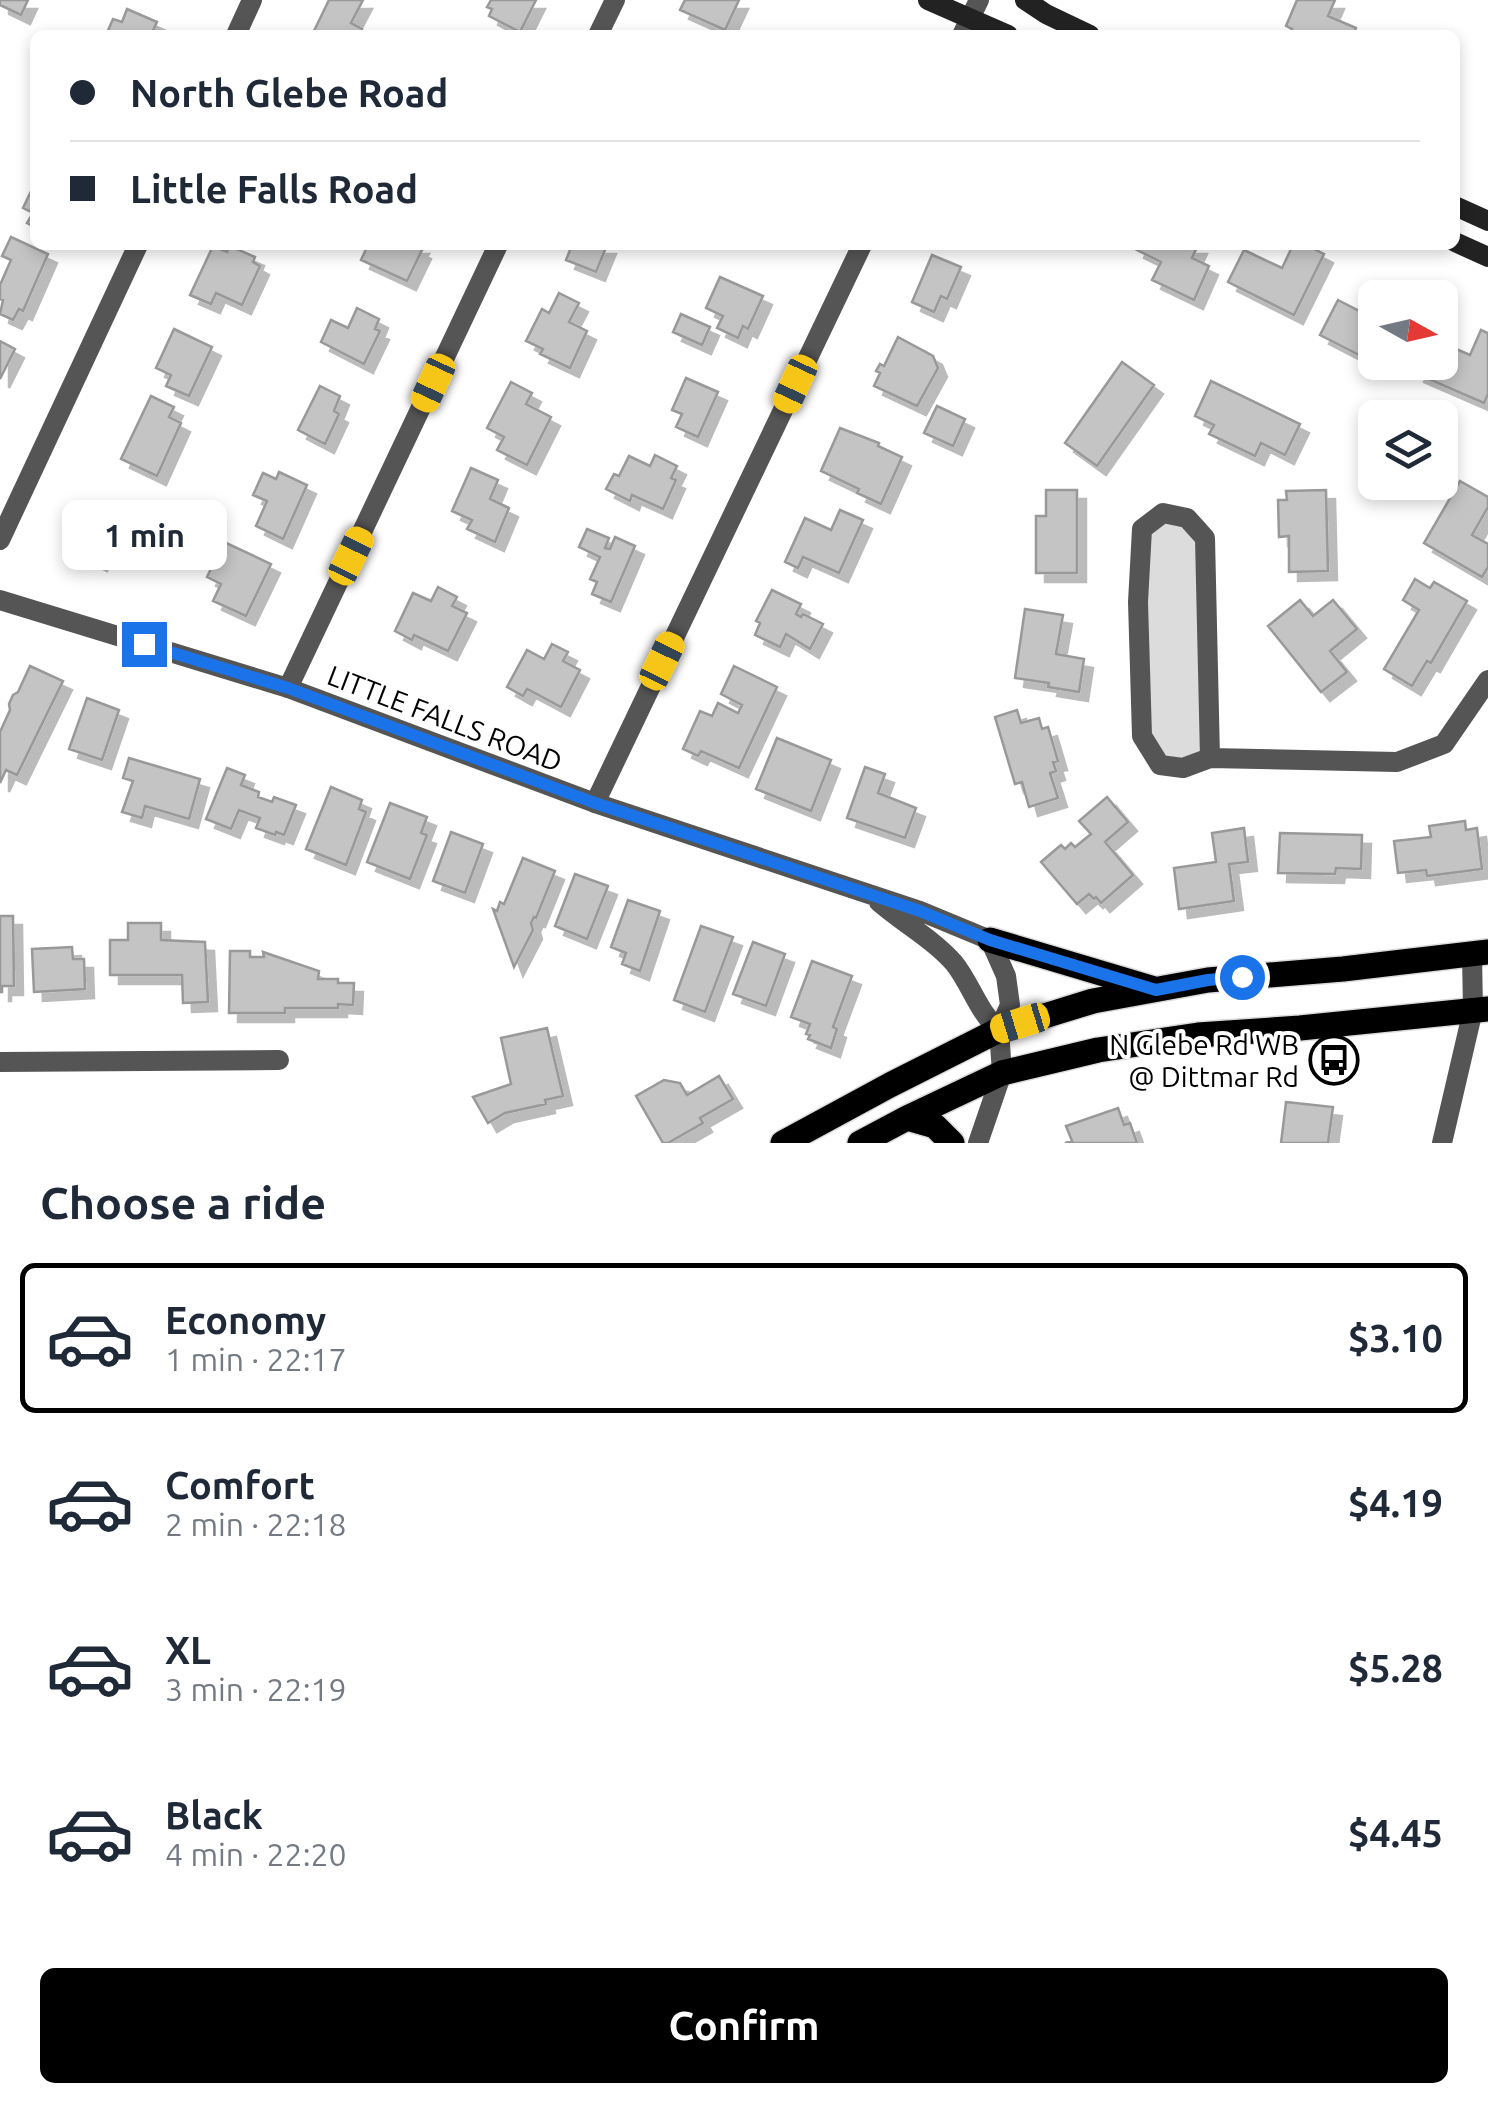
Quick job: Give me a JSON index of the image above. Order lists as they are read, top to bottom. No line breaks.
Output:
{"streets":{"street":["LITTLE FALLS ROAD"]},"places":{"bus stop":["N Glebe Rd WB @ Dittmar Rd"]},"north":"right","page":{"banner":["North Glebe Road","Little Falls Road"],"bubble":"1 min","heading":"Choose a ride","list":[{"name":"Economy","note":"1 min · 22:17","value":"$3.10"},{"name":"Comfort","note":"2 min · 22:18","value":"$4.19"},{"name":"XL","note":"3 min · 22:19","value":"$5.28"},{"name":"Black","note":"4 min · 22:20","value":"$4.45"}],"buttons":"Confirm"}}
